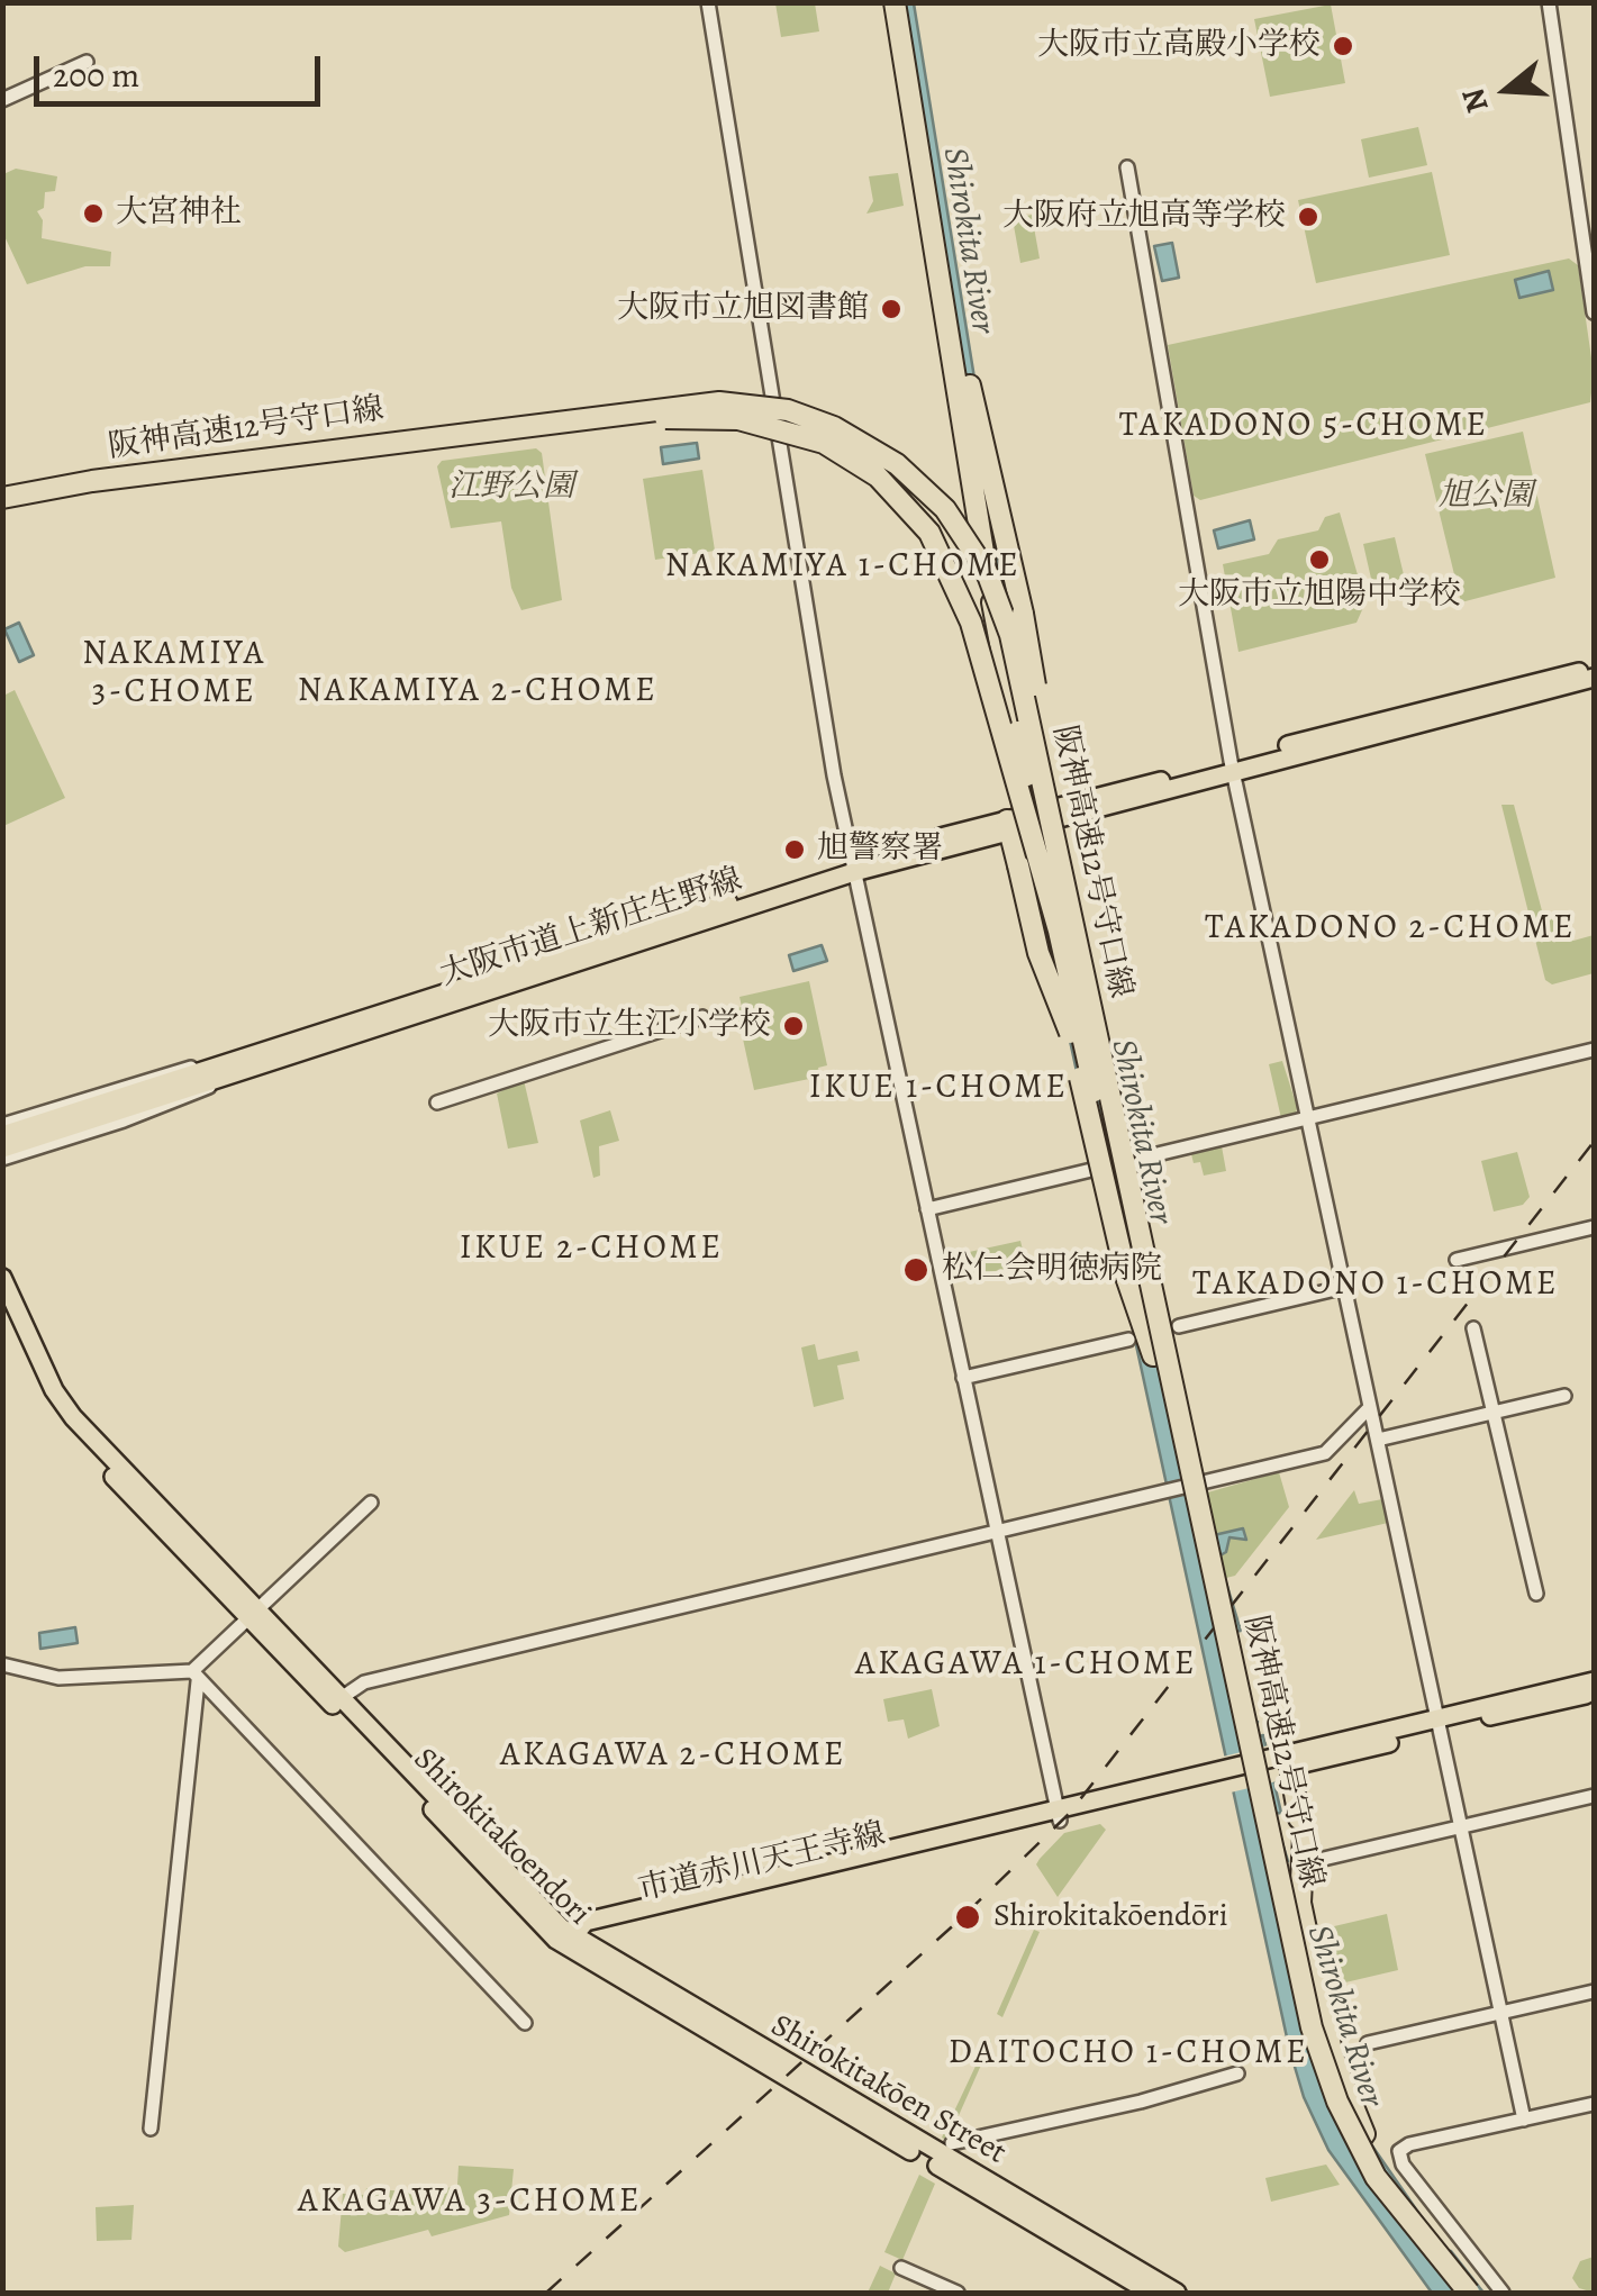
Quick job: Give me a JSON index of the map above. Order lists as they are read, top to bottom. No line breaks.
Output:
{"streets":{"highway":["阪神高速12号守口線"],"main road":["大阪市道上新庄生野線","Shirokitakoendori","市道赤川天王寺線","Shirokitakōen Street"]},"crossings":[["Shirokitakoendori","市道赤川天王寺線"],["Shirokitakoendori","Shirokitakōen Street"],["市道赤川天王寺線","Shirokitakōen Street"]],"districts":["TAKADONO 5-CHOME","NAKAMIYA 1-CHOME","NAKAMIYA 3-CHOME","NAKAMIYA 2-CHOME","TAKADONO 2-CHOME","IKUE 1-CHOME","IKUE 2-CHOME","TAKADONO 1-CHOME","AKAGAWA 1-CHOME","AKAGAWA 2-CHOME","DAITOCHO 1-CHOME","AKAGAWA 3-CHOME"],"water":["Shirokita River"],"parks":["江野公園","旭公園"],"places":["大阪市立高殿小学校","大宮神社","大阪府立旭高等学校","大阪市立旭図書館","大阪市立旭陽中学校","旭警察署","大阪市立生江小学校","松仁会明徳病院","Shirokitakōendōri"],"scale_bar":"200 m","north":"left"}
